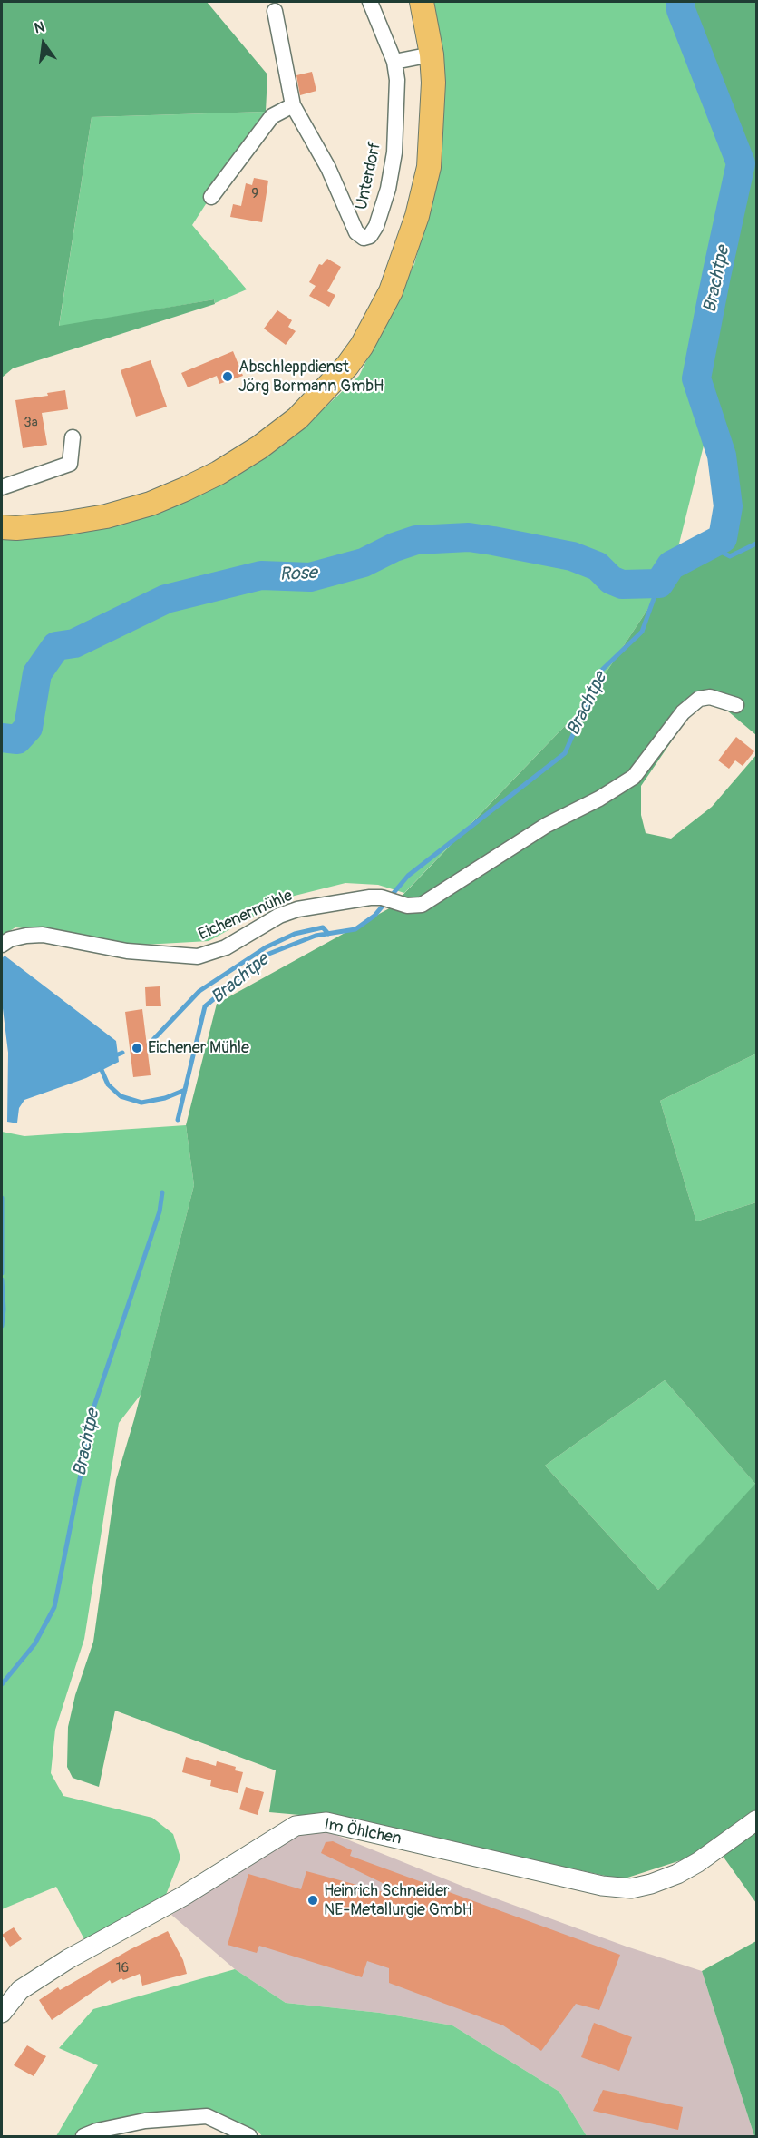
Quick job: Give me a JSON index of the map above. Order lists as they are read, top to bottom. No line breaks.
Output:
{"streets":{"street":["Unterdorf","Eichenermühle","Im Öhlchen"]},"water":["Brachtpe","Rose"],"places":["Abschleppdienst Jörg Bormann GmbH","Eichener Mühle","Heinrich Schneider NE-Metallurgie GmbH"],"house_numbers":["9","3a","16"],"north":"top"}
